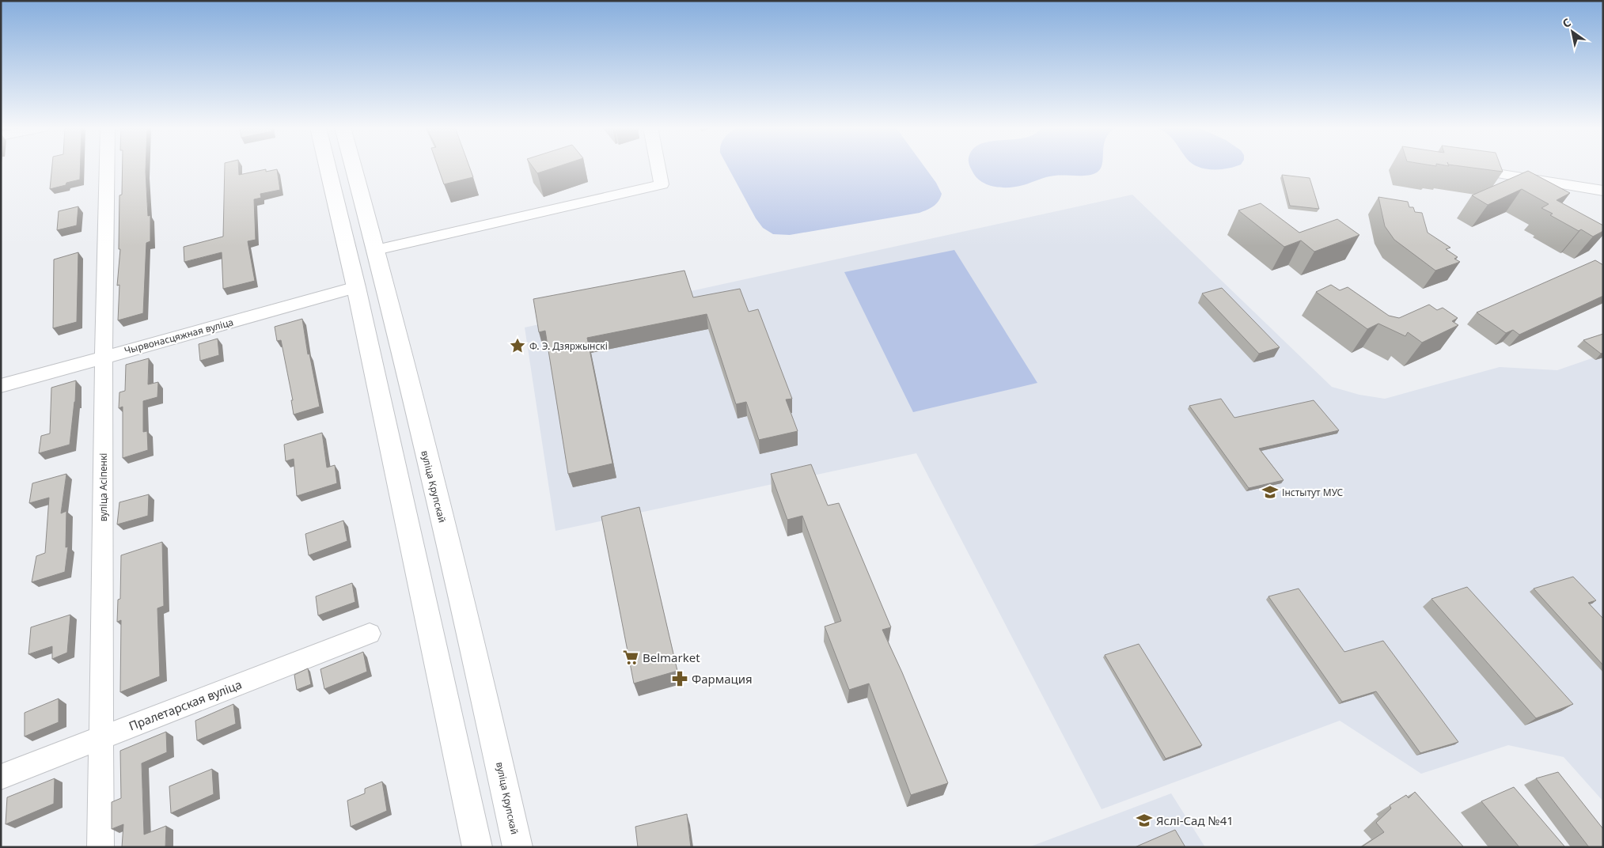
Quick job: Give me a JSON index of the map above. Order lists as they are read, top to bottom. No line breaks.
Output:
{"streets":{"main road":["вуліца Крупскай"],"street":["Чырвонасцяжная вуліца","вуліца Асіпенкі","Пралетарская вуліца"]},"crossings":[["Чырвонасцяжная вуліца","вуліца Асіпенкі"],["вуліца Асіпенкі","Пралетарская вуліца"]],"places":{"place":["Ф. Э. Дзяржынскі"],"school or university":["Інстытут МУС","Яслі-Сад №41"],"supermarket":["Belmarket"],"pharmacy":["Фармация"]},"north":"top left"}
